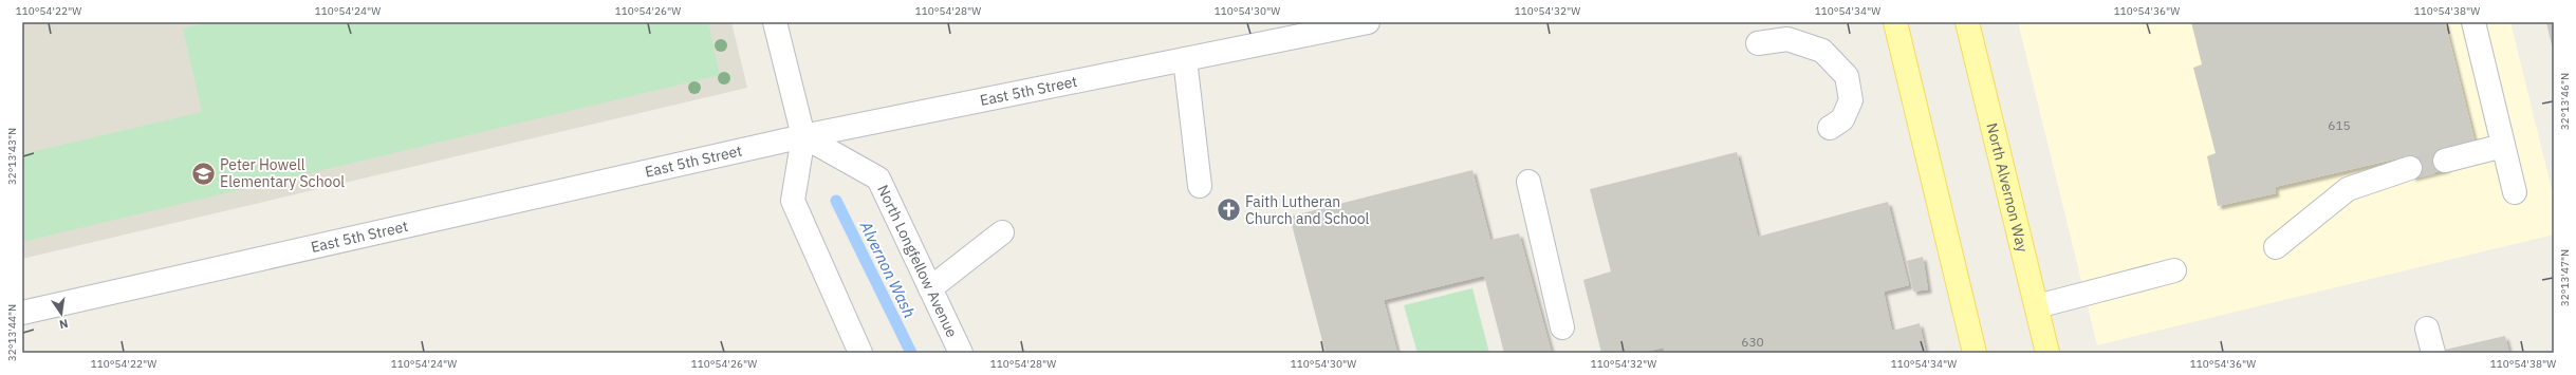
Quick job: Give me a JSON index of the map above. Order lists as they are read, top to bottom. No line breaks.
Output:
{"streets":{"main road":["North Alvernon Way"],"street":["East 5th Street","North Longfellow Avenue"]},"crossings":[["East 5th Street","North Longfellow Avenue"]],"water":["Alvernon Wash"],"places":{"school or university":["Peter Howell Elementary School"],"church":["Faith Lutheran Church and School"]},"house_numbers":["615","630"],"north":"bottom","coordinates":["110°54'22\"W","110°54'24\"W","110°54'26\"W","110°54'28\"W","110°54'30\"W","110°54'32\"W","110°54'34\"W","110°54'36\"W","110°54'38\"W","32°13'46\"N","32°13'43\"N","32°13'47\"N","32°13'44\"N"]}
